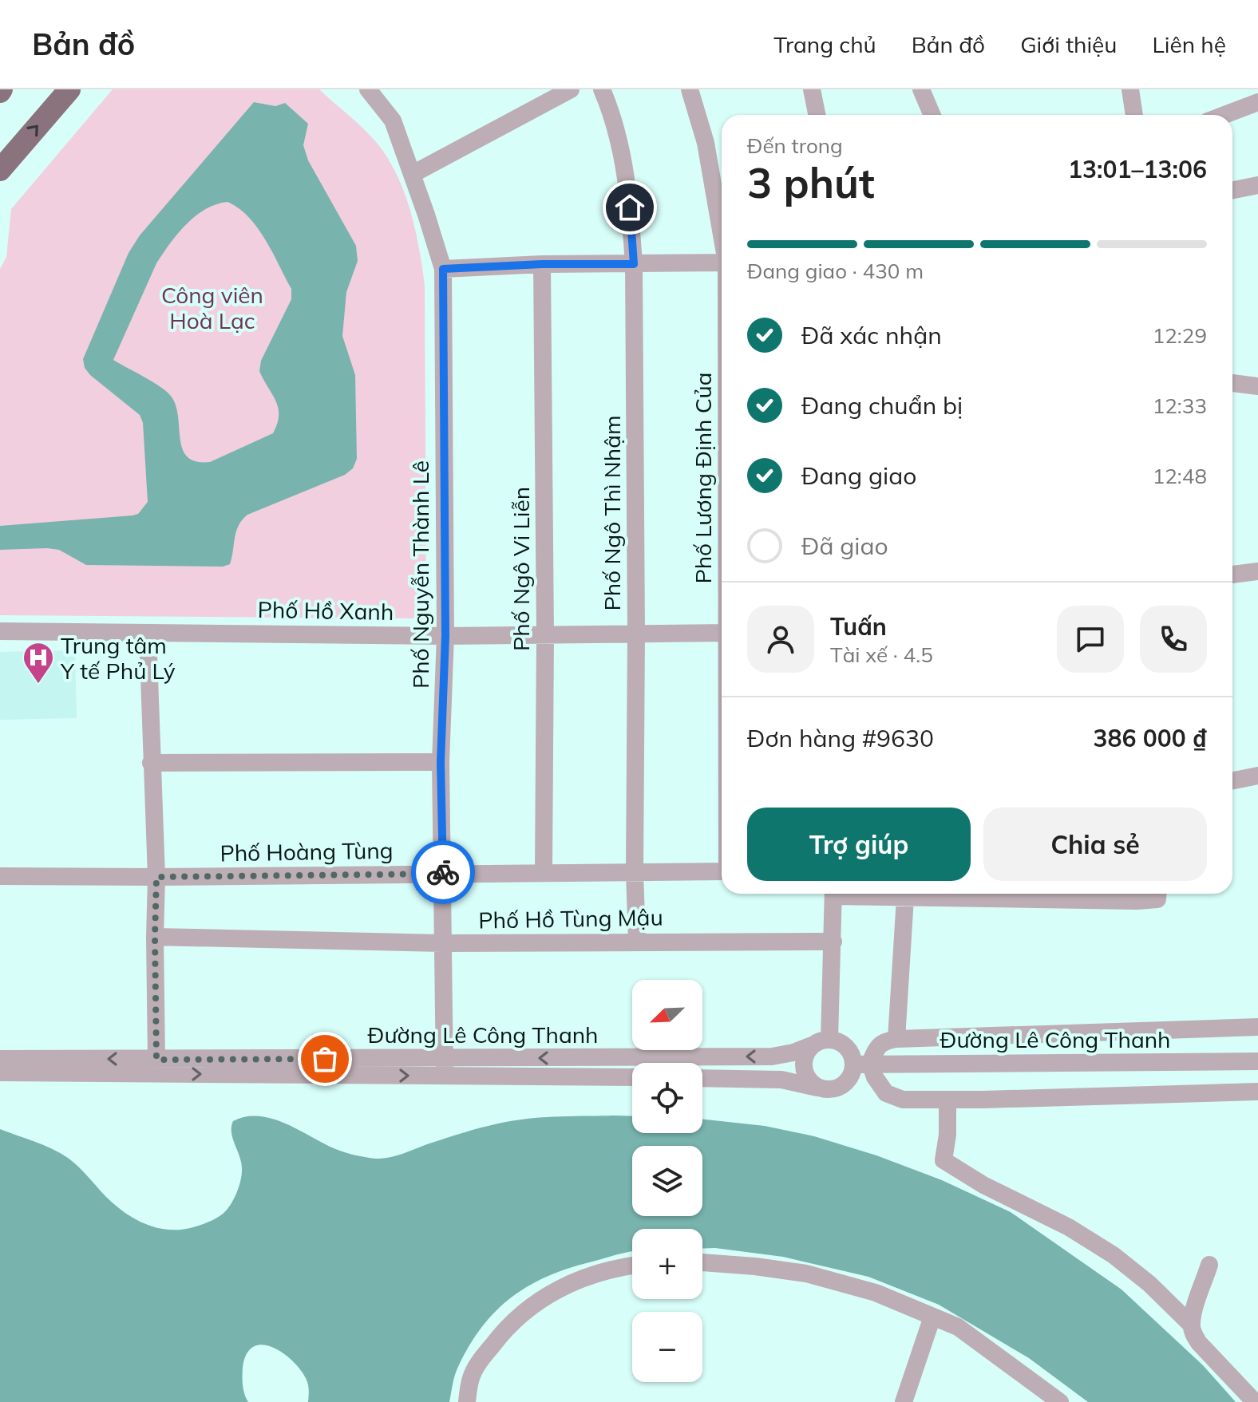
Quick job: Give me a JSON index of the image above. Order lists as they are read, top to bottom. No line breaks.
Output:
{"streets":{"street":["Phố Lương Định Của","Phố Ngô Thì Nhậm","Phố Ngô Vi Liễn","Phố Nguyễn Thành Lê","Phố Hồ Xanh","Phố Hoàng Tùng","Phố Hồ Tùng Mậu","Đường Lê Công Thanh"]},"crossings":[["Phố Ngô Thì Nhậm","Phố Hồ Xanh"],["Phố Ngô Thì Nhậm","Phố Hoàng Tùng"],["Phố Ngô Thì Nhậm","Phố Hồ Tùng Mậu"],["Phố Ngô Vi Liễn","Phố Hồ Xanh"],["Phố Ngô Vi Liễn","Phố Hoàng Tùng"],["Phố Nguyễn Thành Lê","Phố Hồ Xanh"],["Phố Nguyễn Thành Lê","Phố Hoàng Tùng"],["Phố Nguyễn Thành Lê","Phố Hồ Tùng Mậu"],["Phố Nguyễn Thành Lê","Đường Lê Công Thanh"]],"parks":["Công viên Hoà Lạc"],"places":{"hospital":["Trung tâm Y tế Phủ Lý"]},"north":"bottom left","page":{"header":"Bản đồ","nav":["Trang chủ","Bản đồ","Giới thiệu","Liên hệ"],"heading":["3 phút","Đến trong","13:01–13:06"],"panel":["Tuấn","Tài xế · 4.5","Đơn hàng #9630","386 000 ₫"],"bar":"Đang giao · 430 m","list":[["Đã xác nhận","12:29"],["Đang chuẩn bị","12:33"],["Đang giao","12:48"],"Đã giao"],"buttons":["Trợ giúp","Chia sẻ"],"map_buttons":["+","−"]}}
